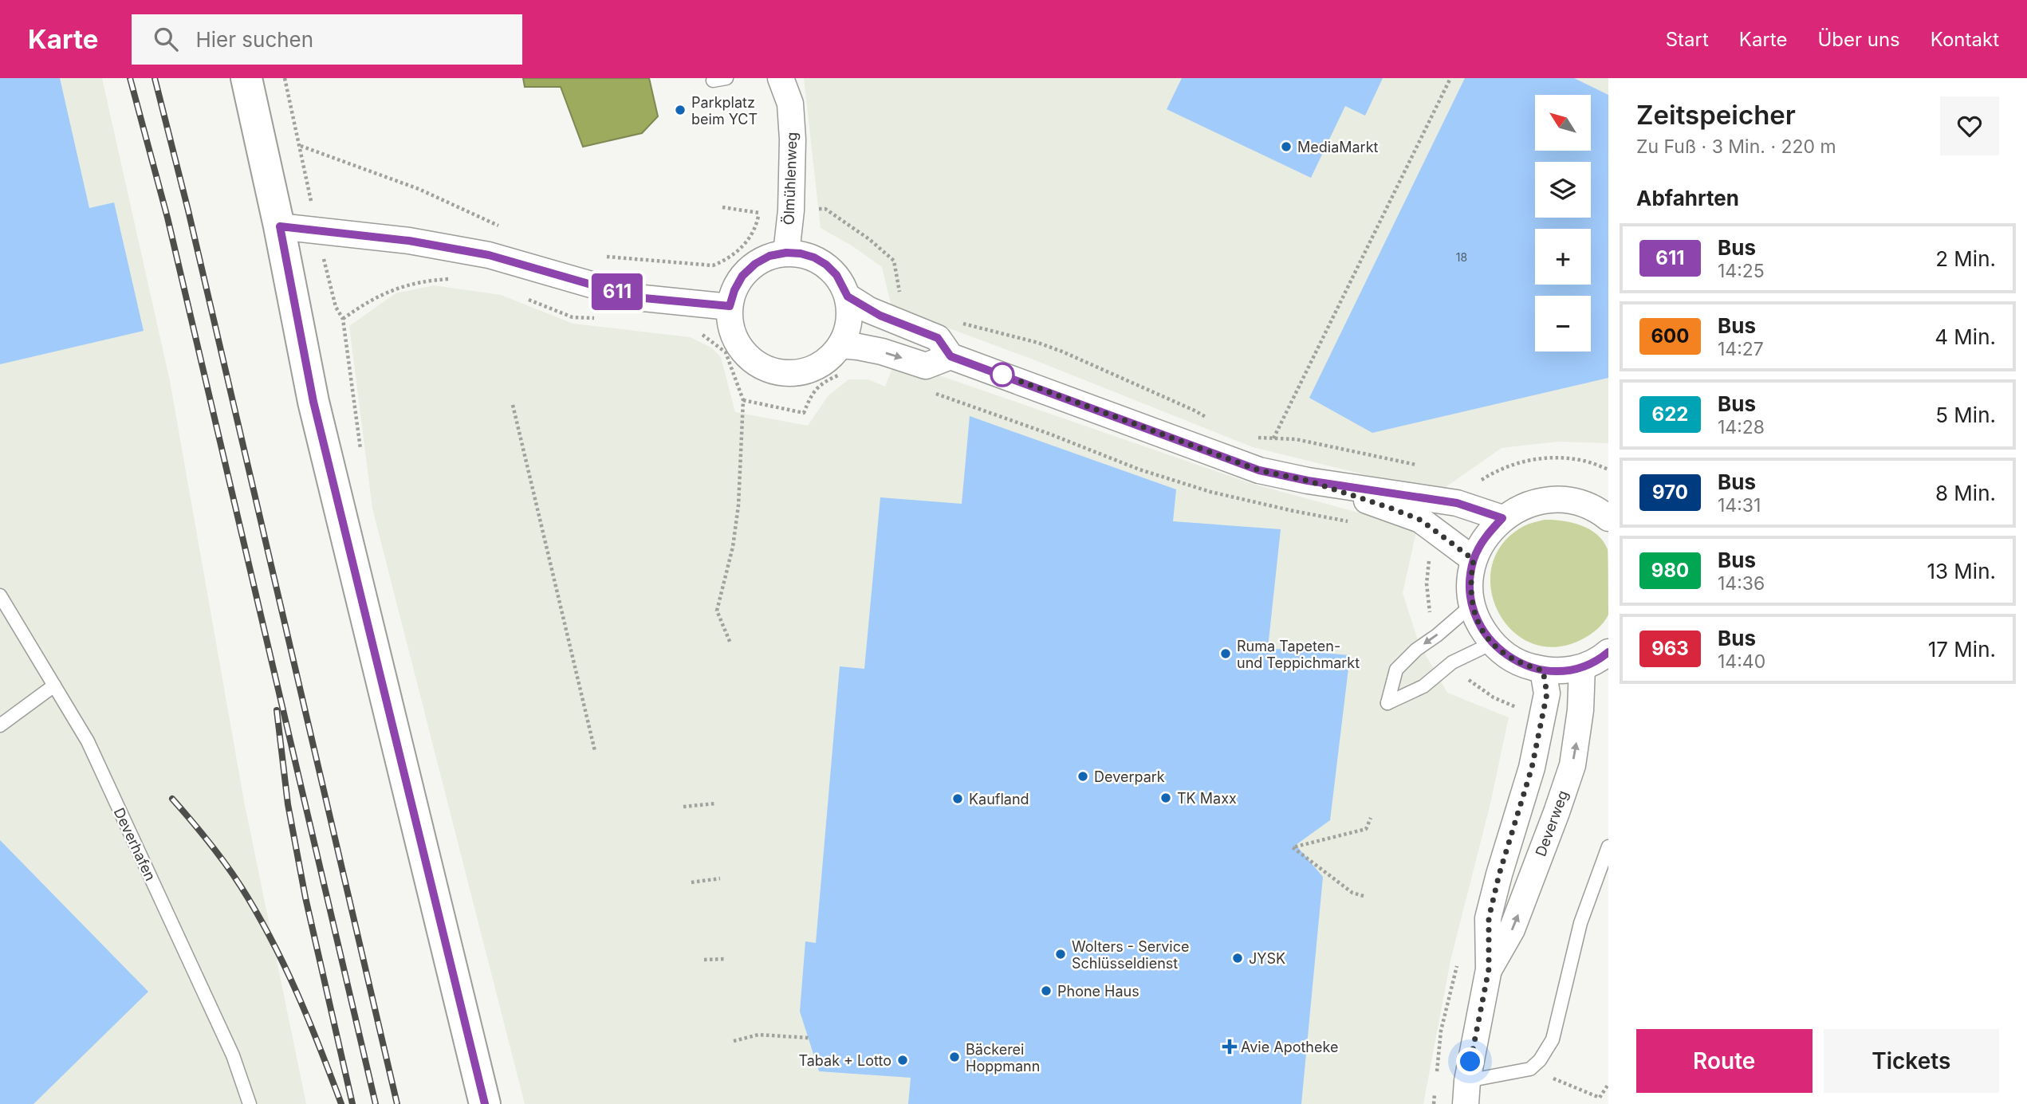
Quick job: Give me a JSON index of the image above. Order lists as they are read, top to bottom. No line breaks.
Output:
{"streets":{"street":["Ölmühlenweg","Deverweg"],"lane":["Deverhafen"]},"places":{"other":["Parkplatz beim YCT","MediaMarkt","Ruma Tapeten- und Teppichmarkt","Deverpark","TK Maxx","Kaufland","Wolters - Service Schlüsseldienst","JYSK","Phone Haus","Bäckerei Hoppmann","Tabak + Lotto"],"health":["Avie Apotheke"]},"lines":["bus line 611"],"house_numbers":["18"],"north":"top left","page":{"header":"Karte","search":"Hier suchen","nav":["Start","Karte","Über uns","Kontakt"],"on_map":"611","heading":[["Zeitspeicher","Zu Fuß · 3 Min. · 220 m"],"Abfahrten"],"map_buttons":["+","−"],"list":[{"mark":"611","name":"Bus","note":"14:25","value":"2 Min."},{"mark":"600","name":"Bus","note":"14:27","value":"4 Min."},{"mark":"622","name":"Bus","note":"14:28","value":"5 Min."},{"mark":"970","name":"Bus","note":"14:31","value":"8 Min."},{"mark":"980","name":"Bus","note":"14:36","value":"13 Min."},{"mark":"963","name":"Bus","note":"14:40","value":"17 Min."}],"buttons":["Route","Tickets"]}}
